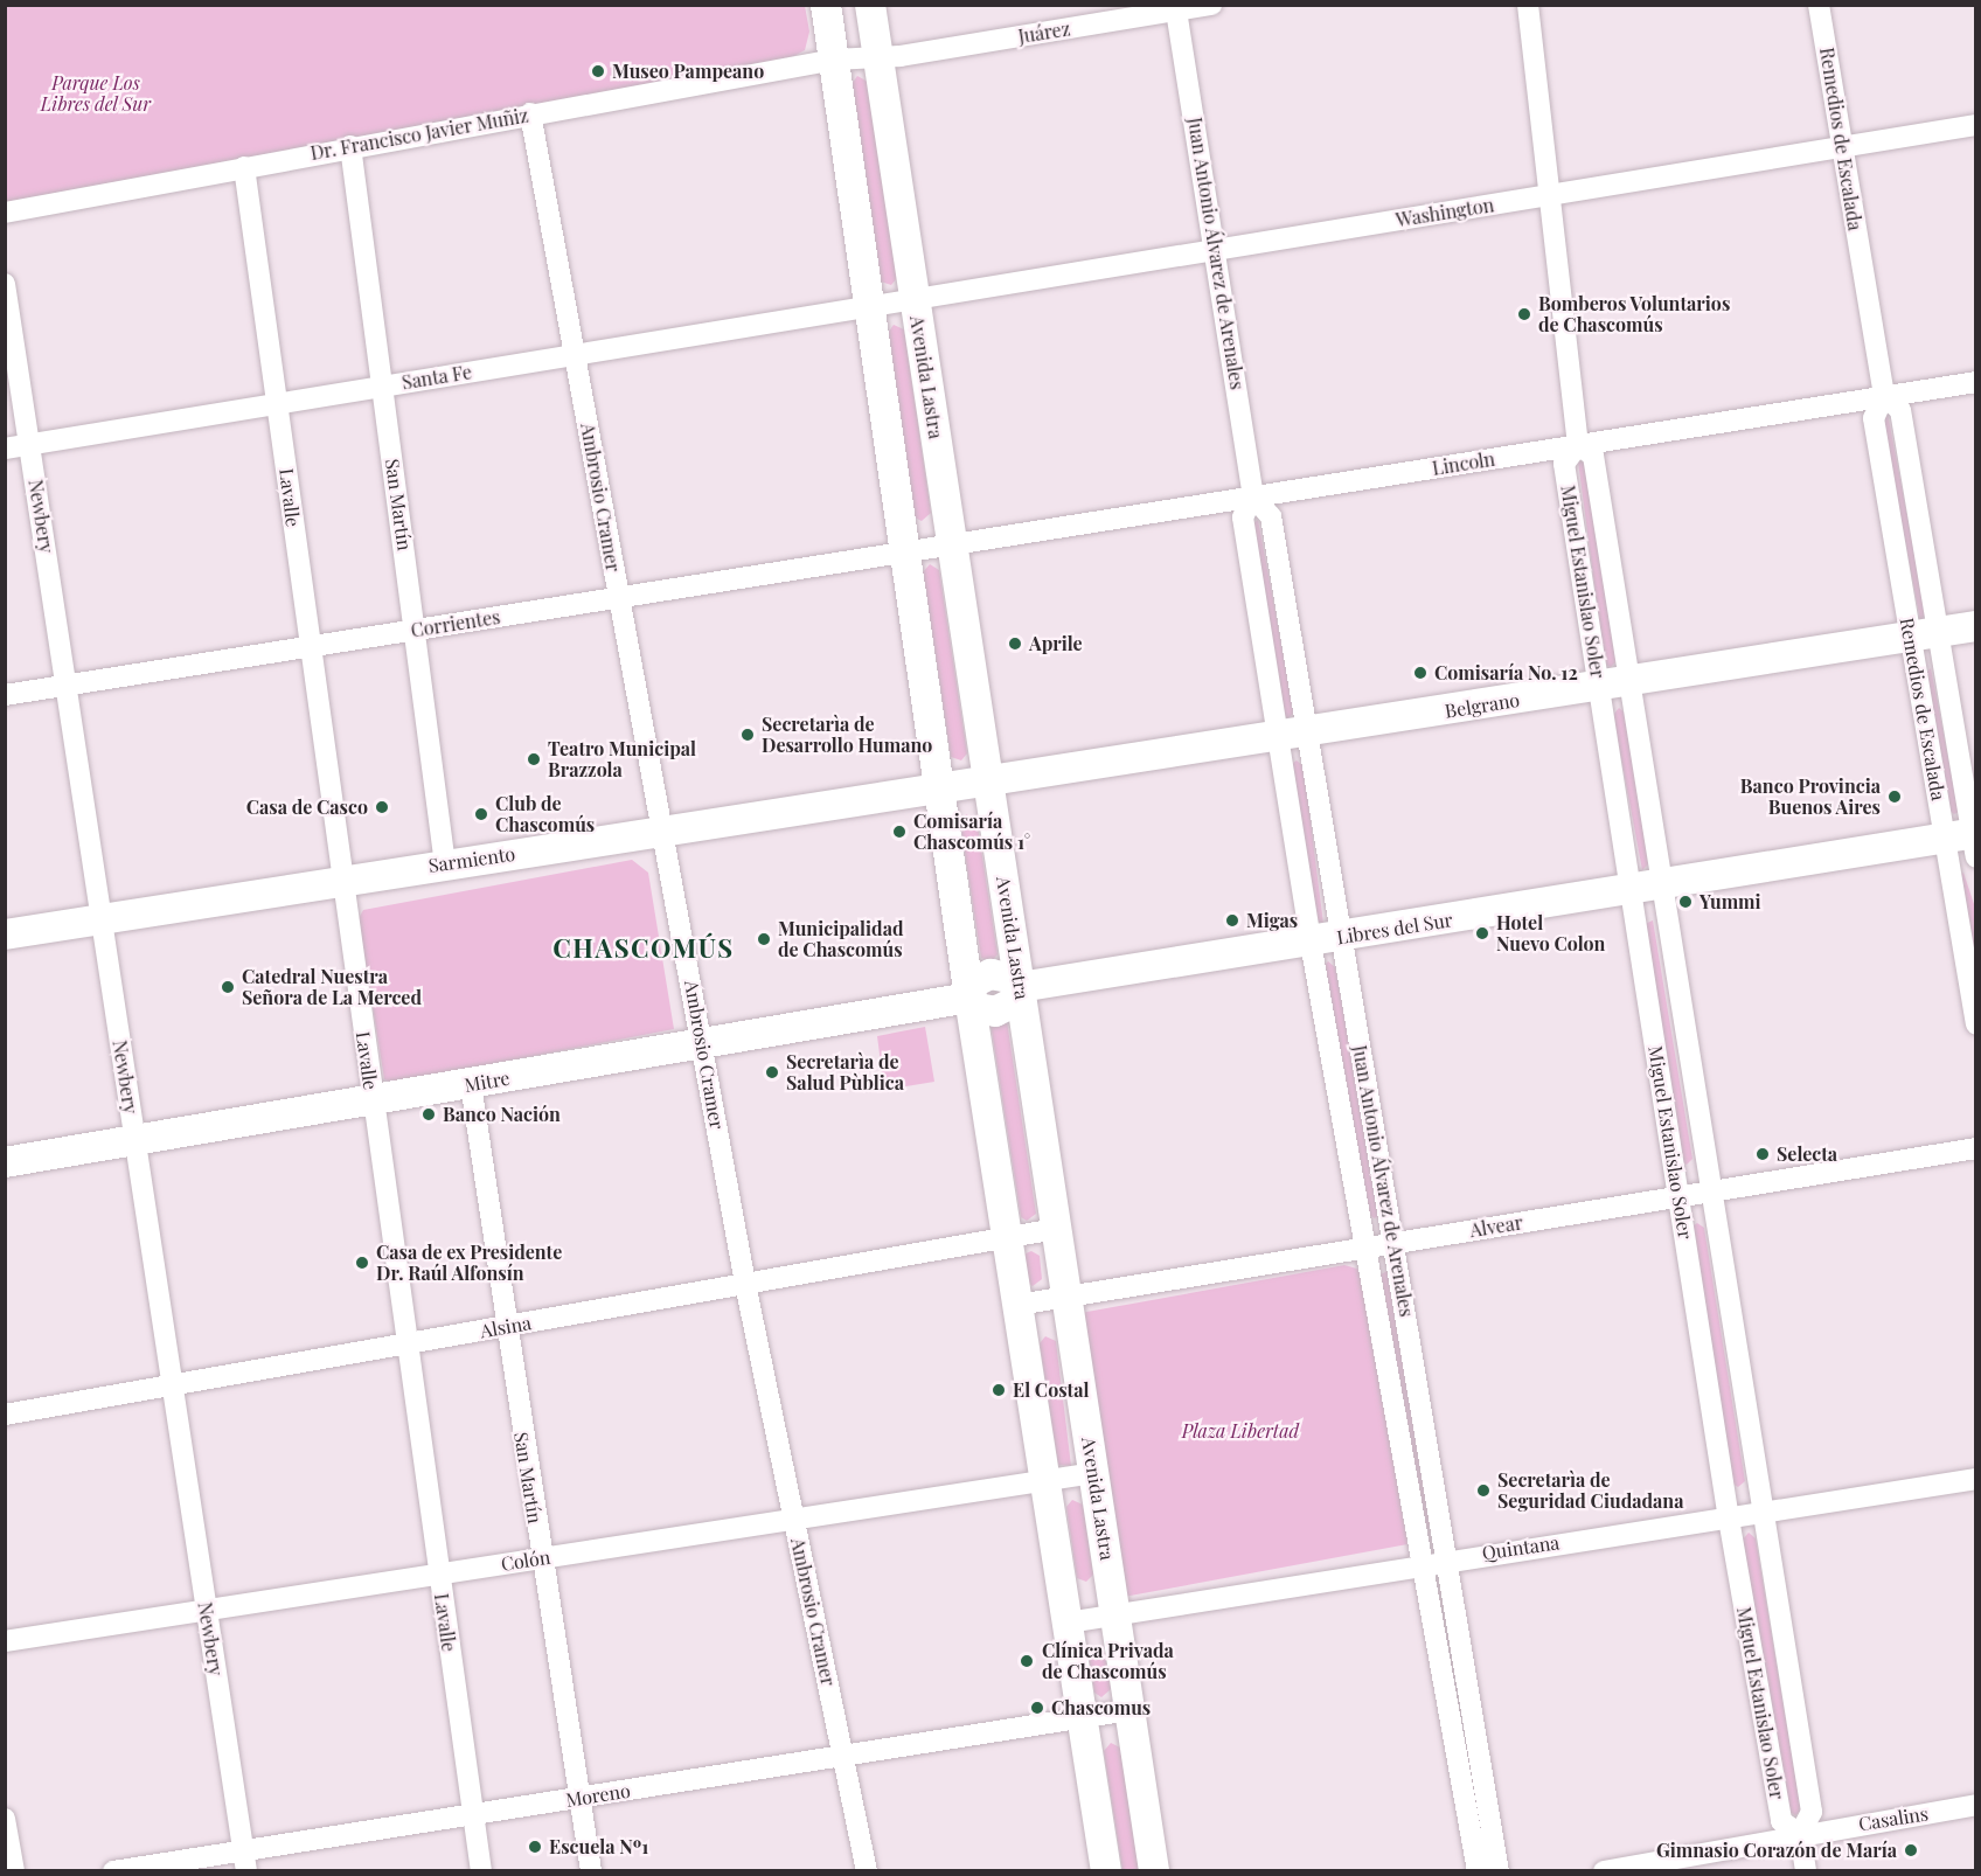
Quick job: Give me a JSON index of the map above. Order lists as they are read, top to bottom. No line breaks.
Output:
{"streets":{"main road":["Avenida Lastra","Belgrano","Sarmiento","Libres del Sur","Mitre"],"street":["Juárez","Dr. Francisco Javier Muñiz","Remedios de Escalada","Washington","Juan Antonio Álvarez de Arenales","Santa Fe","Lincoln","Lavalle","Ambrosio Cramer","San Martín","Newbery","Miguel Estanislao Soler","Corrientes","Alvear","Alsina","Quintana","Colón","Moreno","Casalins"]},"crossings":[["Juárez","Dr. Francisco Javier Muñiz"],["Juárez","Juan Antonio Álvarez de Arenales"],["Juárez","Avenida Lastra"],["Dr. Francisco Javier Muñiz","Lavalle"],["Dr. Francisco Javier Muñiz","Ambrosio Cramer"],["Dr. Francisco Javier Muñiz","San Martín"],["Remedios de Escalada","Washington"],["Remedios de Escalada","Lincoln"],["Remedios de Escalada","Belgrano"],["Remedios de Escalada","Libres del Sur"],["Washington","Juan Antonio Álvarez de Arenales"],["Washington","Santa Fe"],["Washington","Avenida Lastra"],["Washington","Miguel Estanislao Soler"],["Juan Antonio Álvarez de Arenales","Lincoln"],["Juan Antonio Álvarez de Arenales","Belgrano"],["Juan Antonio Álvarez de Arenales","Libres del Sur"],["Juan Antonio Álvarez de Arenales","Alvear"],["Juan Antonio Álvarez de Arenales","Quintana"],["Santa Fe","Lavalle"],["Santa Fe","Ambrosio Cramer"],["Santa Fe","San Martín"],["Santa Fe","Newbery"],["Avenida Lastra","Lincoln"],["Avenida Lastra","Belgrano"],["Avenida Lastra","Libres del Sur"],["Avenida Lastra","Alvear"],["Avenida Lastra","Alsina"],["Avenida Lastra","Quintana"],["Avenida Lastra","Colón"],["Avenida Lastra","Moreno"],["Lincoln","Miguel Estanislao Soler"],["Lincoln","Corrientes"],["Lavalle","Corrientes"],["Lavalle","Sarmiento"],["Lavalle","Mitre"],["Lavalle","Alsina"],["Lavalle","Colón"],["Lavalle","Moreno"],["Ambrosio Cramer","Corrientes"],["Ambrosio Cramer","Sarmiento"],["Ambrosio Cramer","Mitre"],["Ambrosio Cramer","Alsina"],["Ambrosio Cramer","Colón"],["Ambrosio Cramer","Moreno"],["San Martín","Corrientes"],["San Martín","Sarmiento"],["San Martín","Mitre"],["San Martín","Alsina"],["San Martín","Colón"],["San Martín","Moreno"],["Newbery","Corrientes"],["Newbery","Sarmiento"],["Newbery","Mitre"],["Newbery","Alsina"],["Newbery","Colón"],["Newbery","Moreno"],["Miguel Estanislao Soler","Belgrano"],["Miguel Estanislao Soler","Libres del Sur"],["Miguel Estanislao Soler","Alvear"],["Miguel Estanislao Soler","Quintana"],["Miguel Estanislao Soler","Casalins"],["Belgrano","Sarmiento"]],"districts":["CHASCOMÚS"],"parks":["Parque Los Libres del Sur","Plaza Libertad"],"places":["Museo Pampeano","Bomberos Voluntarios de Chascomús","Aprile","Comisaría No. 12","Secretarìa de Desarrollo Humano","Teatro Municipal Brazzola","Banco Provincia Buenos Aires","Casa de Casco","Club de Chascomús","Comisaría Chascomús 1°","Yummi","Migas","Hotel Nuevo Colon","Municipalidad de Chascomús","Catedral Nuestra Señora de La Merced","Secretarìa de Salud Pùblica","Banco Nación","Selecta","Casa de ex Presidente Dr. Raúl Alfonsín","El Costal","Secretarìa de Seguridad Ciudadana","Clínica Privada de Chascomús","Chascomus","Escuela Nº1","Gimnasio Corazón de María"]}
